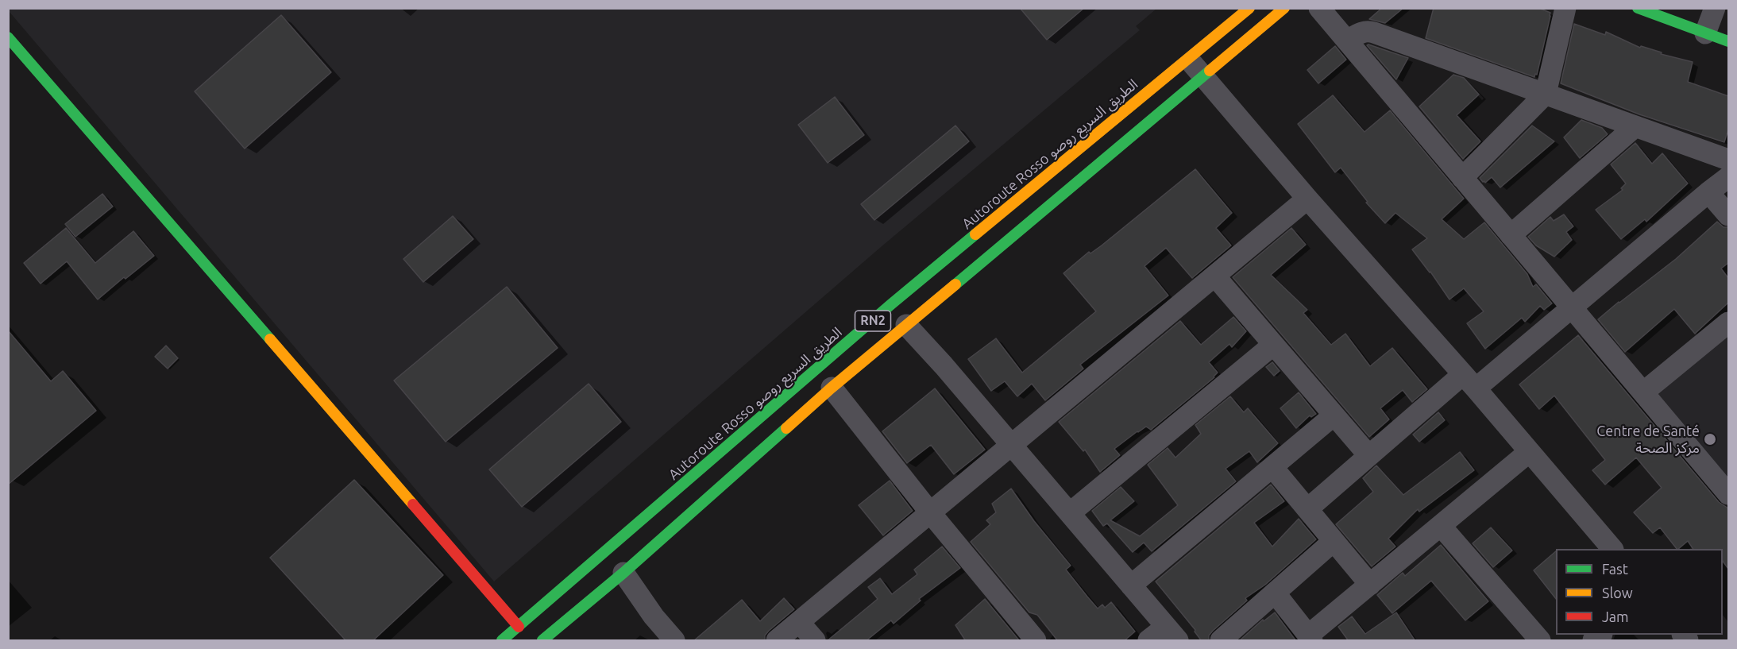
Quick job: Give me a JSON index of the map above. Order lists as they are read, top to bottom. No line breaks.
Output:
{"streets":{"main road":["Autoroute Rosso الطريق السريع روصو","RN2"]},"places":["Centre de Santé مركز الصحة"],"legend":["Fast","Slow","Jam"]}
